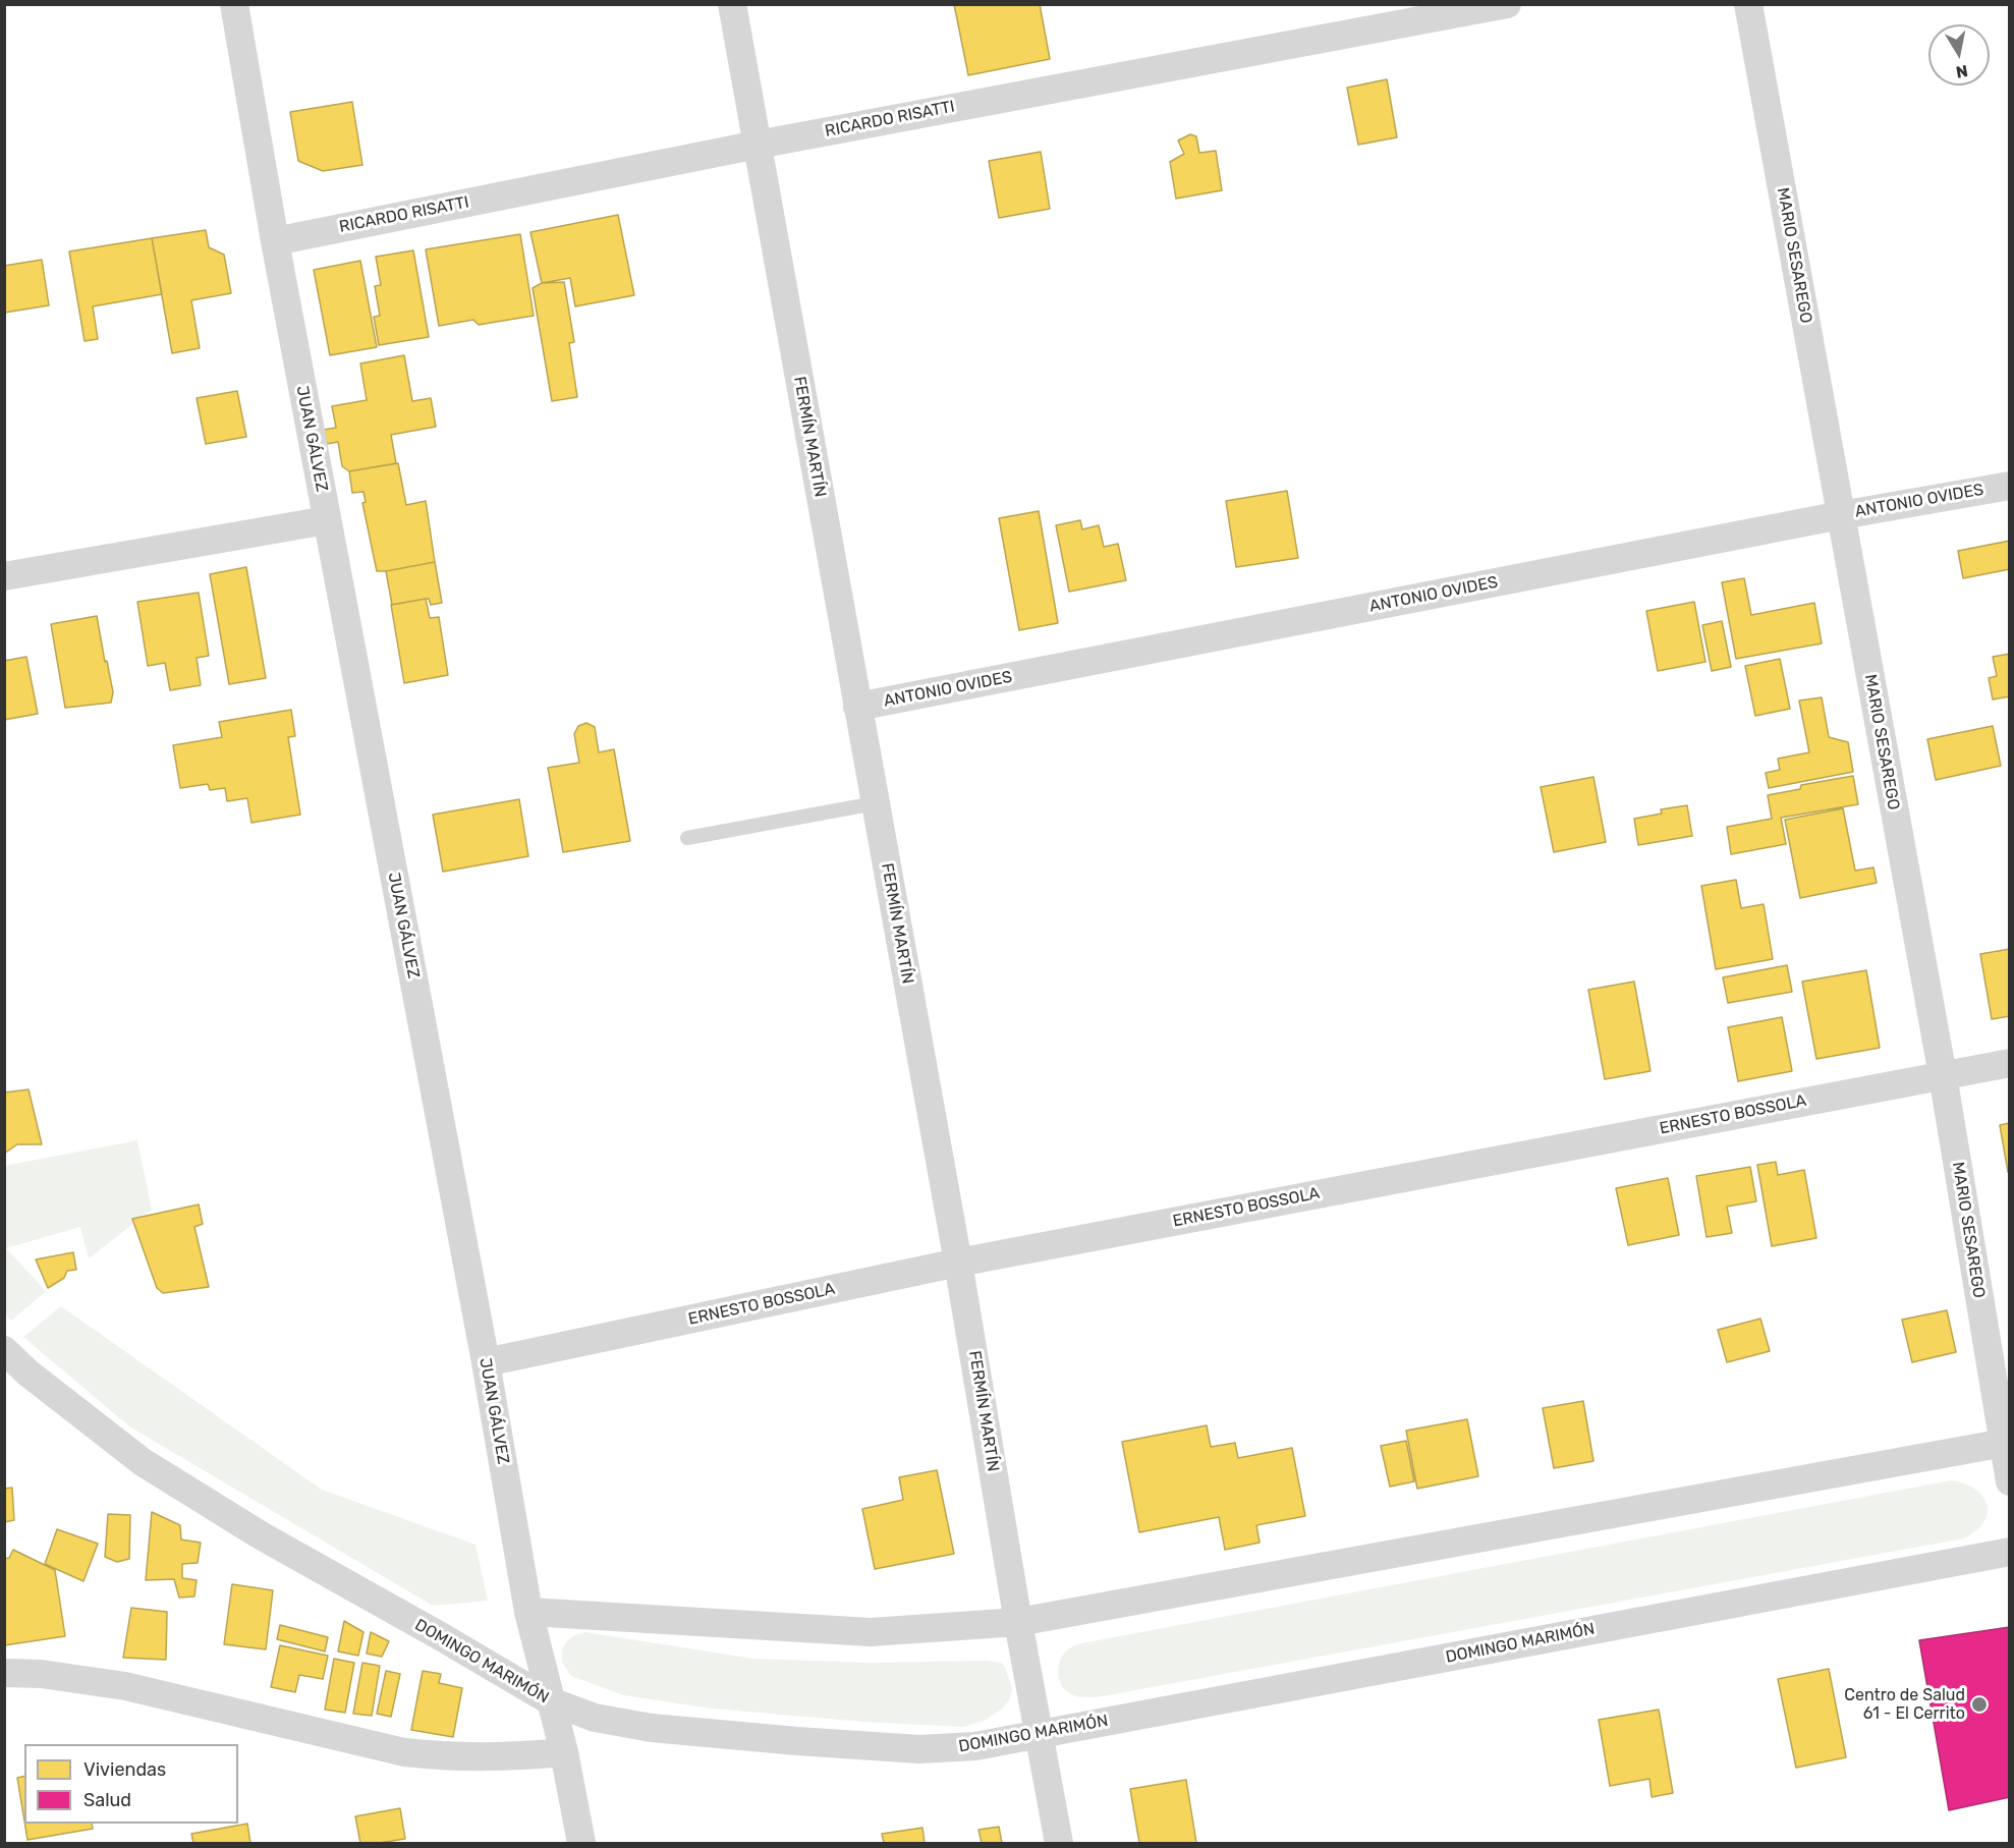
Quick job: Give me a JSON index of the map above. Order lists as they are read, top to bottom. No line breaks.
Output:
{"streets":{"street":["RICARDO RISATTI","MARIO SESAREGO","FERMÍN MARTÍN","JUAN GÁLVEZ","ANTONIO OVIDES","ERNESTO BOSSOLA","DOMINGO MARIMÓN"]},"crossings":[["RICARDO RISATTI","FERMÍN MARTÍN"],["RICARDO RISATTI","JUAN GÁLVEZ"],["MARIO SESAREGO","ANTONIO OVIDES"],["MARIO SESAREGO","ERNESTO BOSSOLA"],["FERMÍN MARTÍN","ANTONIO OVIDES"],["FERMÍN MARTÍN","ERNESTO BOSSOLA"],["FERMÍN MARTÍN","DOMINGO MARIMÓN"],["JUAN GÁLVEZ","ERNESTO BOSSOLA"],["JUAN GÁLVEZ","DOMINGO MARIMÓN"]],"places":["Centro de Salud 61 - El Cerrito"],"legend":["Viviendas","Salud"],"north":"bottom"}
